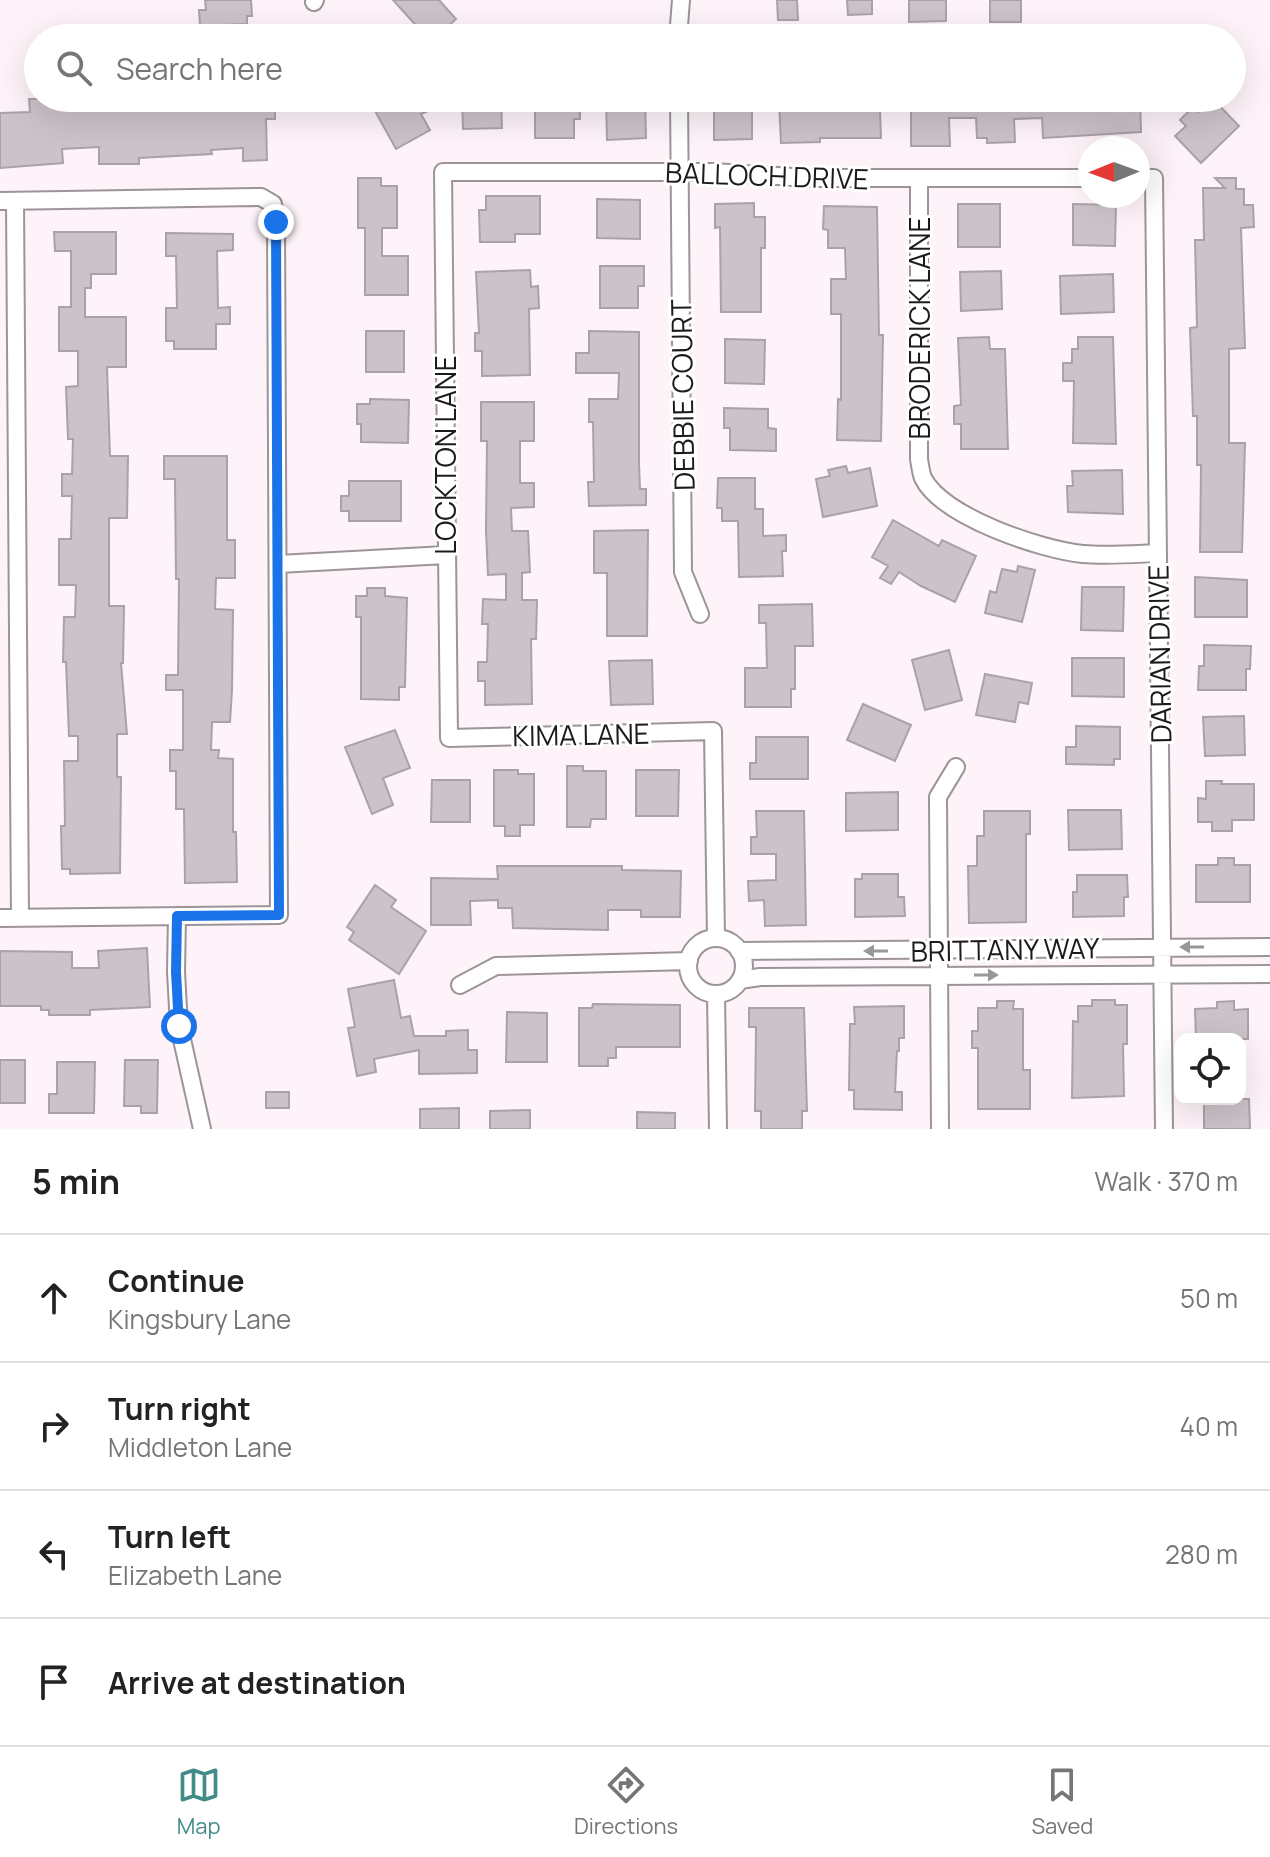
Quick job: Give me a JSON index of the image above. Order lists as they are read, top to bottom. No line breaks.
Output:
{"streets":{"street":["BALLOCH DRIVE","BRODERICK LANE","DEBBIE COURT","LOCKTON LANE","DARIAN DRIVE","KIMA LANE","BRITTANY WAY"]},"crossings":[["BALLOCH DRIVE","BRODERICK LANE"],["BALLOCH DRIVE","DEBBIE COURT"],["BALLOCH DRIVE","LOCKTON LANE"],["BRODERICK LANE","DARIAN DRIVE"],["LOCKTON LANE","KIMA LANE"],["DARIAN DRIVE","BRITTANY WAY"],["KIMA LANE","BRITTANY WAY"]],"north":"left","page":{"search":"Search here","heading":["5 min","Walk · 370 m"],"list":[["Continue","Kingsbury Lane","50 m"],["Turn right","Middleton Lane","40 m"],["Turn left","Elizabeth Lane","280 m"],"Arrive at destination"],"nav":["Map","Directions","Saved"]}}
